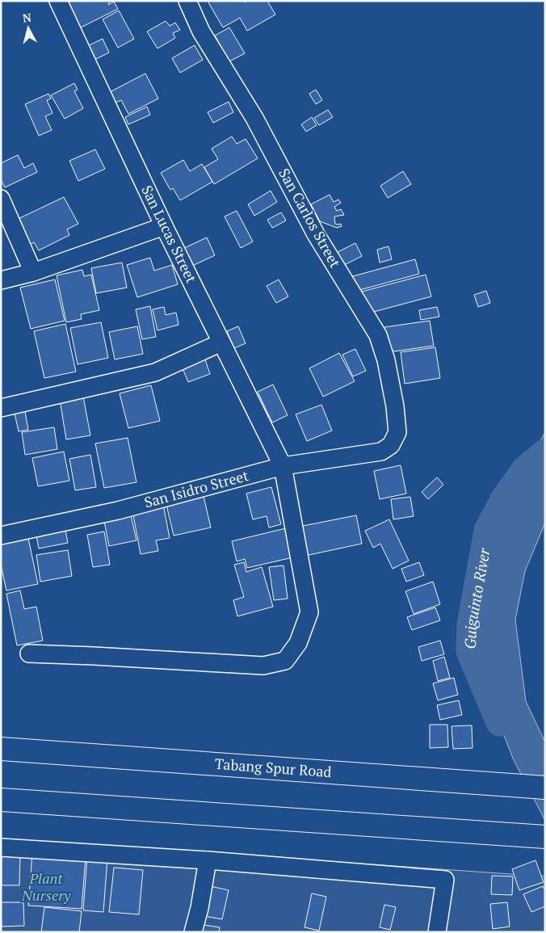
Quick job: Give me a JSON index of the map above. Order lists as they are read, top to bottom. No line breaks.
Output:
{"streets":{"highway":["Tabang Spur Road"],"street":["San Carlos Street","San Lucas Street","San Isidro Street"]},"crossings":[["San Carlos Street","San Isidro Street"],["San Lucas Street","San Isidro Street"]],"water":["Guiguinto River"],"parks":["Plant Nursery"],"north":"top"}
